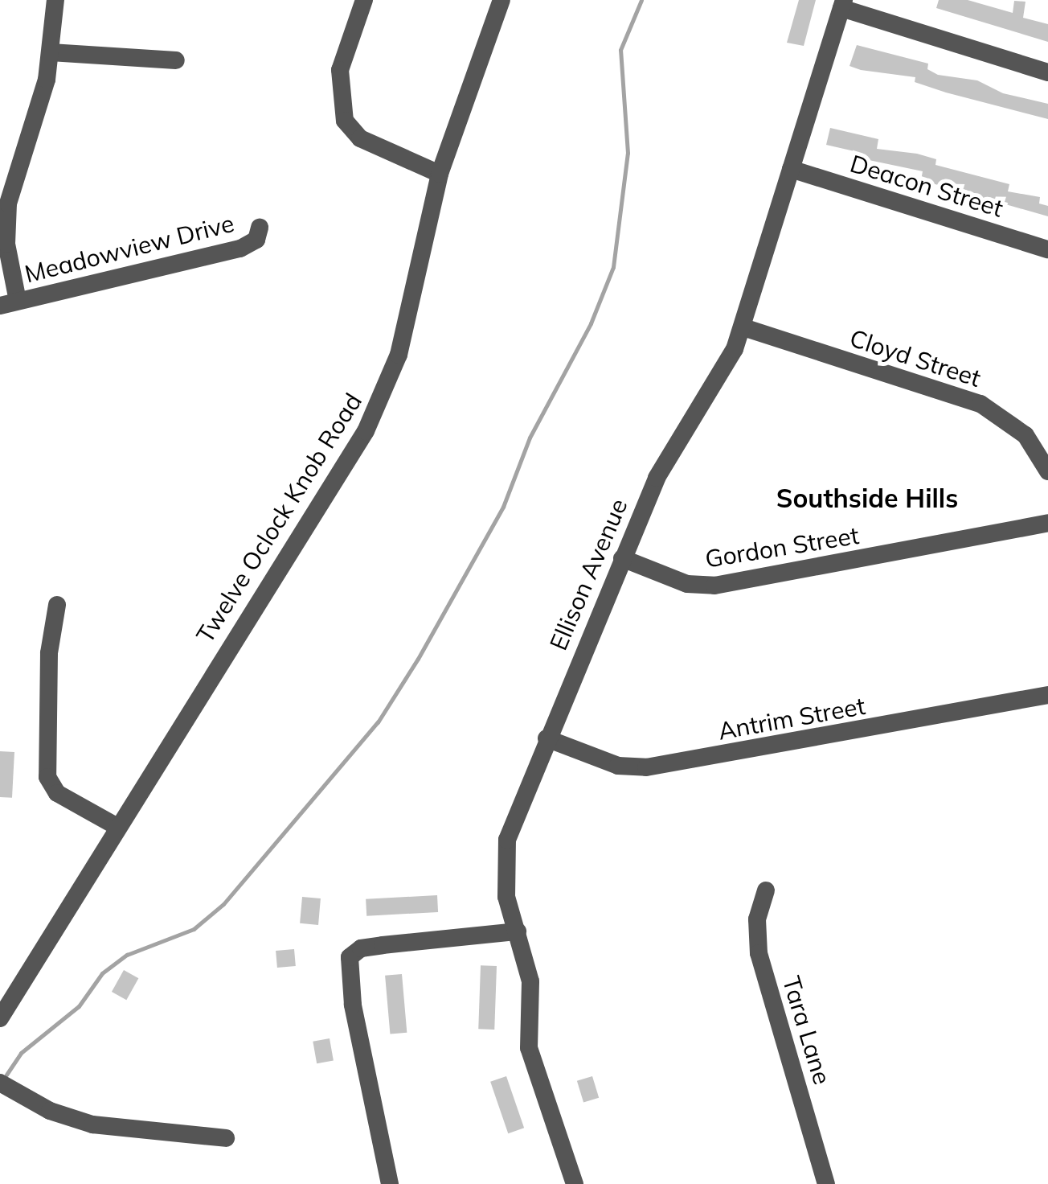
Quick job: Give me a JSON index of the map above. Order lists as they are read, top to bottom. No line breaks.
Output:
{"streets":{"street":["Deacon Street","Meadowview Drive","Cloyd Street","Twelve Oclock Knob Road","Gordon Street","Ellison Avenue","Antrim Street","Tara Lane"]},"crossings":[["Deacon Street","Ellison Avenue"],["Cloyd Street","Ellison Avenue"],["Gordon Street","Ellison Avenue"],["Ellison Avenue","Antrim Street"]],"districts":["Southside Hills"]}
